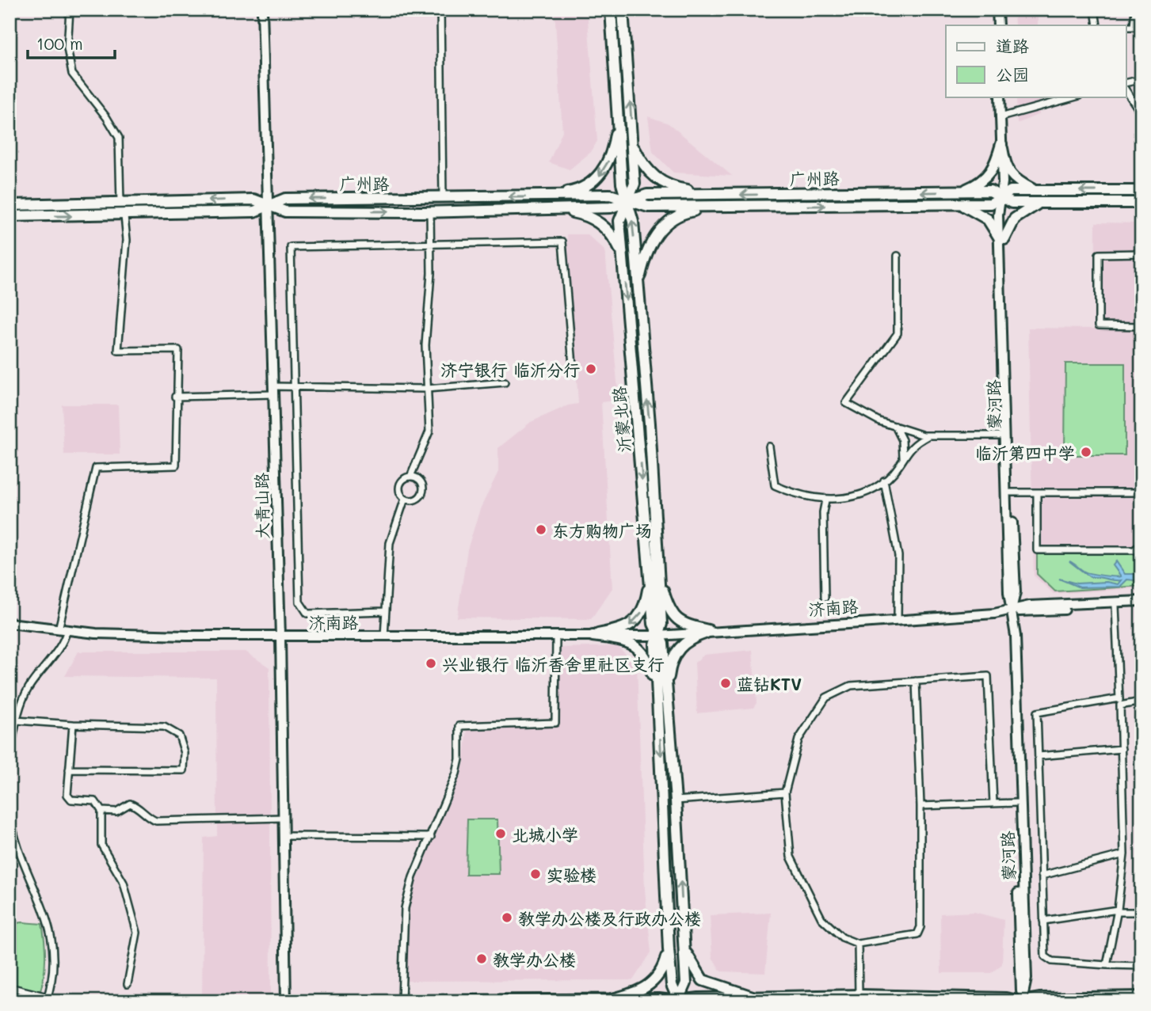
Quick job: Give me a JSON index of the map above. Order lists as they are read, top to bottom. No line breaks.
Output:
{"streets":{"main road":["广州路","沂蒙北路"],"street":["蒙河路","大青山路","济南路"]},"crossings":[["广州路","蒙河路"],["广州路","沂蒙北路"],["广州路","大青山路"],["蒙河路","济南路"],["沂蒙北路","济南路"],["大青山路","济南路"]],"places":["济宁银行 临沂分行","临沂第四中学","东方购物广场","兴业银行 临沂香舍里社区支行","蓝钻KTV","北城小学","实验楼","教学办公楼及行政办公楼","教学办公楼"],"legend":["道路","公园"],"scale_bar":"100 m"}
